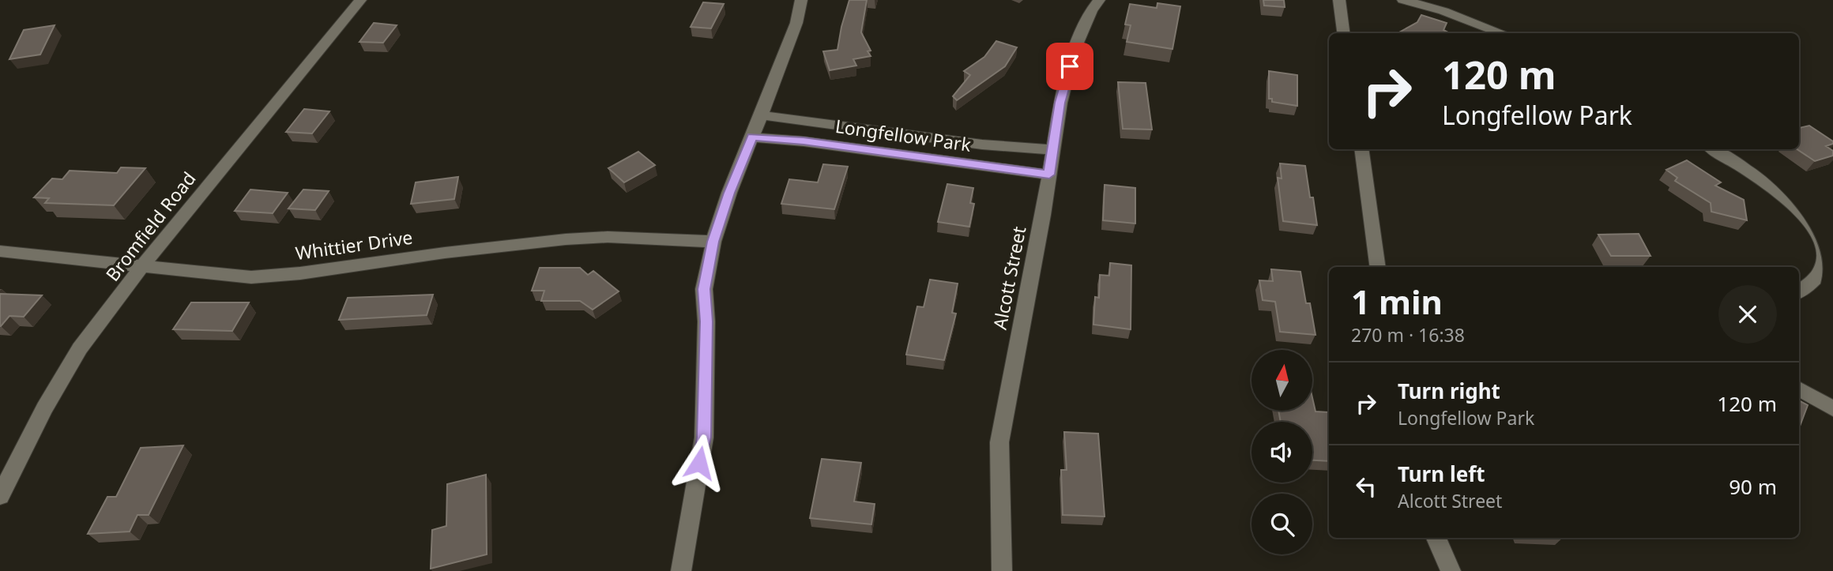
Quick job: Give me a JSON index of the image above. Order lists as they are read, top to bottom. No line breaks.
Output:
{"streets":{"street":["Longfellow Park","Bromfield Road","Whittier Drive","Alcott Street"]},"crossings":[["Longfellow Park","Alcott Street"],["Bromfield Road","Whittier Drive"]],"north":"top","page":{"turn":["120 m","Longfellow Park"],"heading":["1 min","270 m · 16:38"],"list":[{"name":"Turn right","note":"Longfellow Park","value":"120 m"},{"name":"Turn left","note":"Alcott Street","value":"90 m"}]}}
